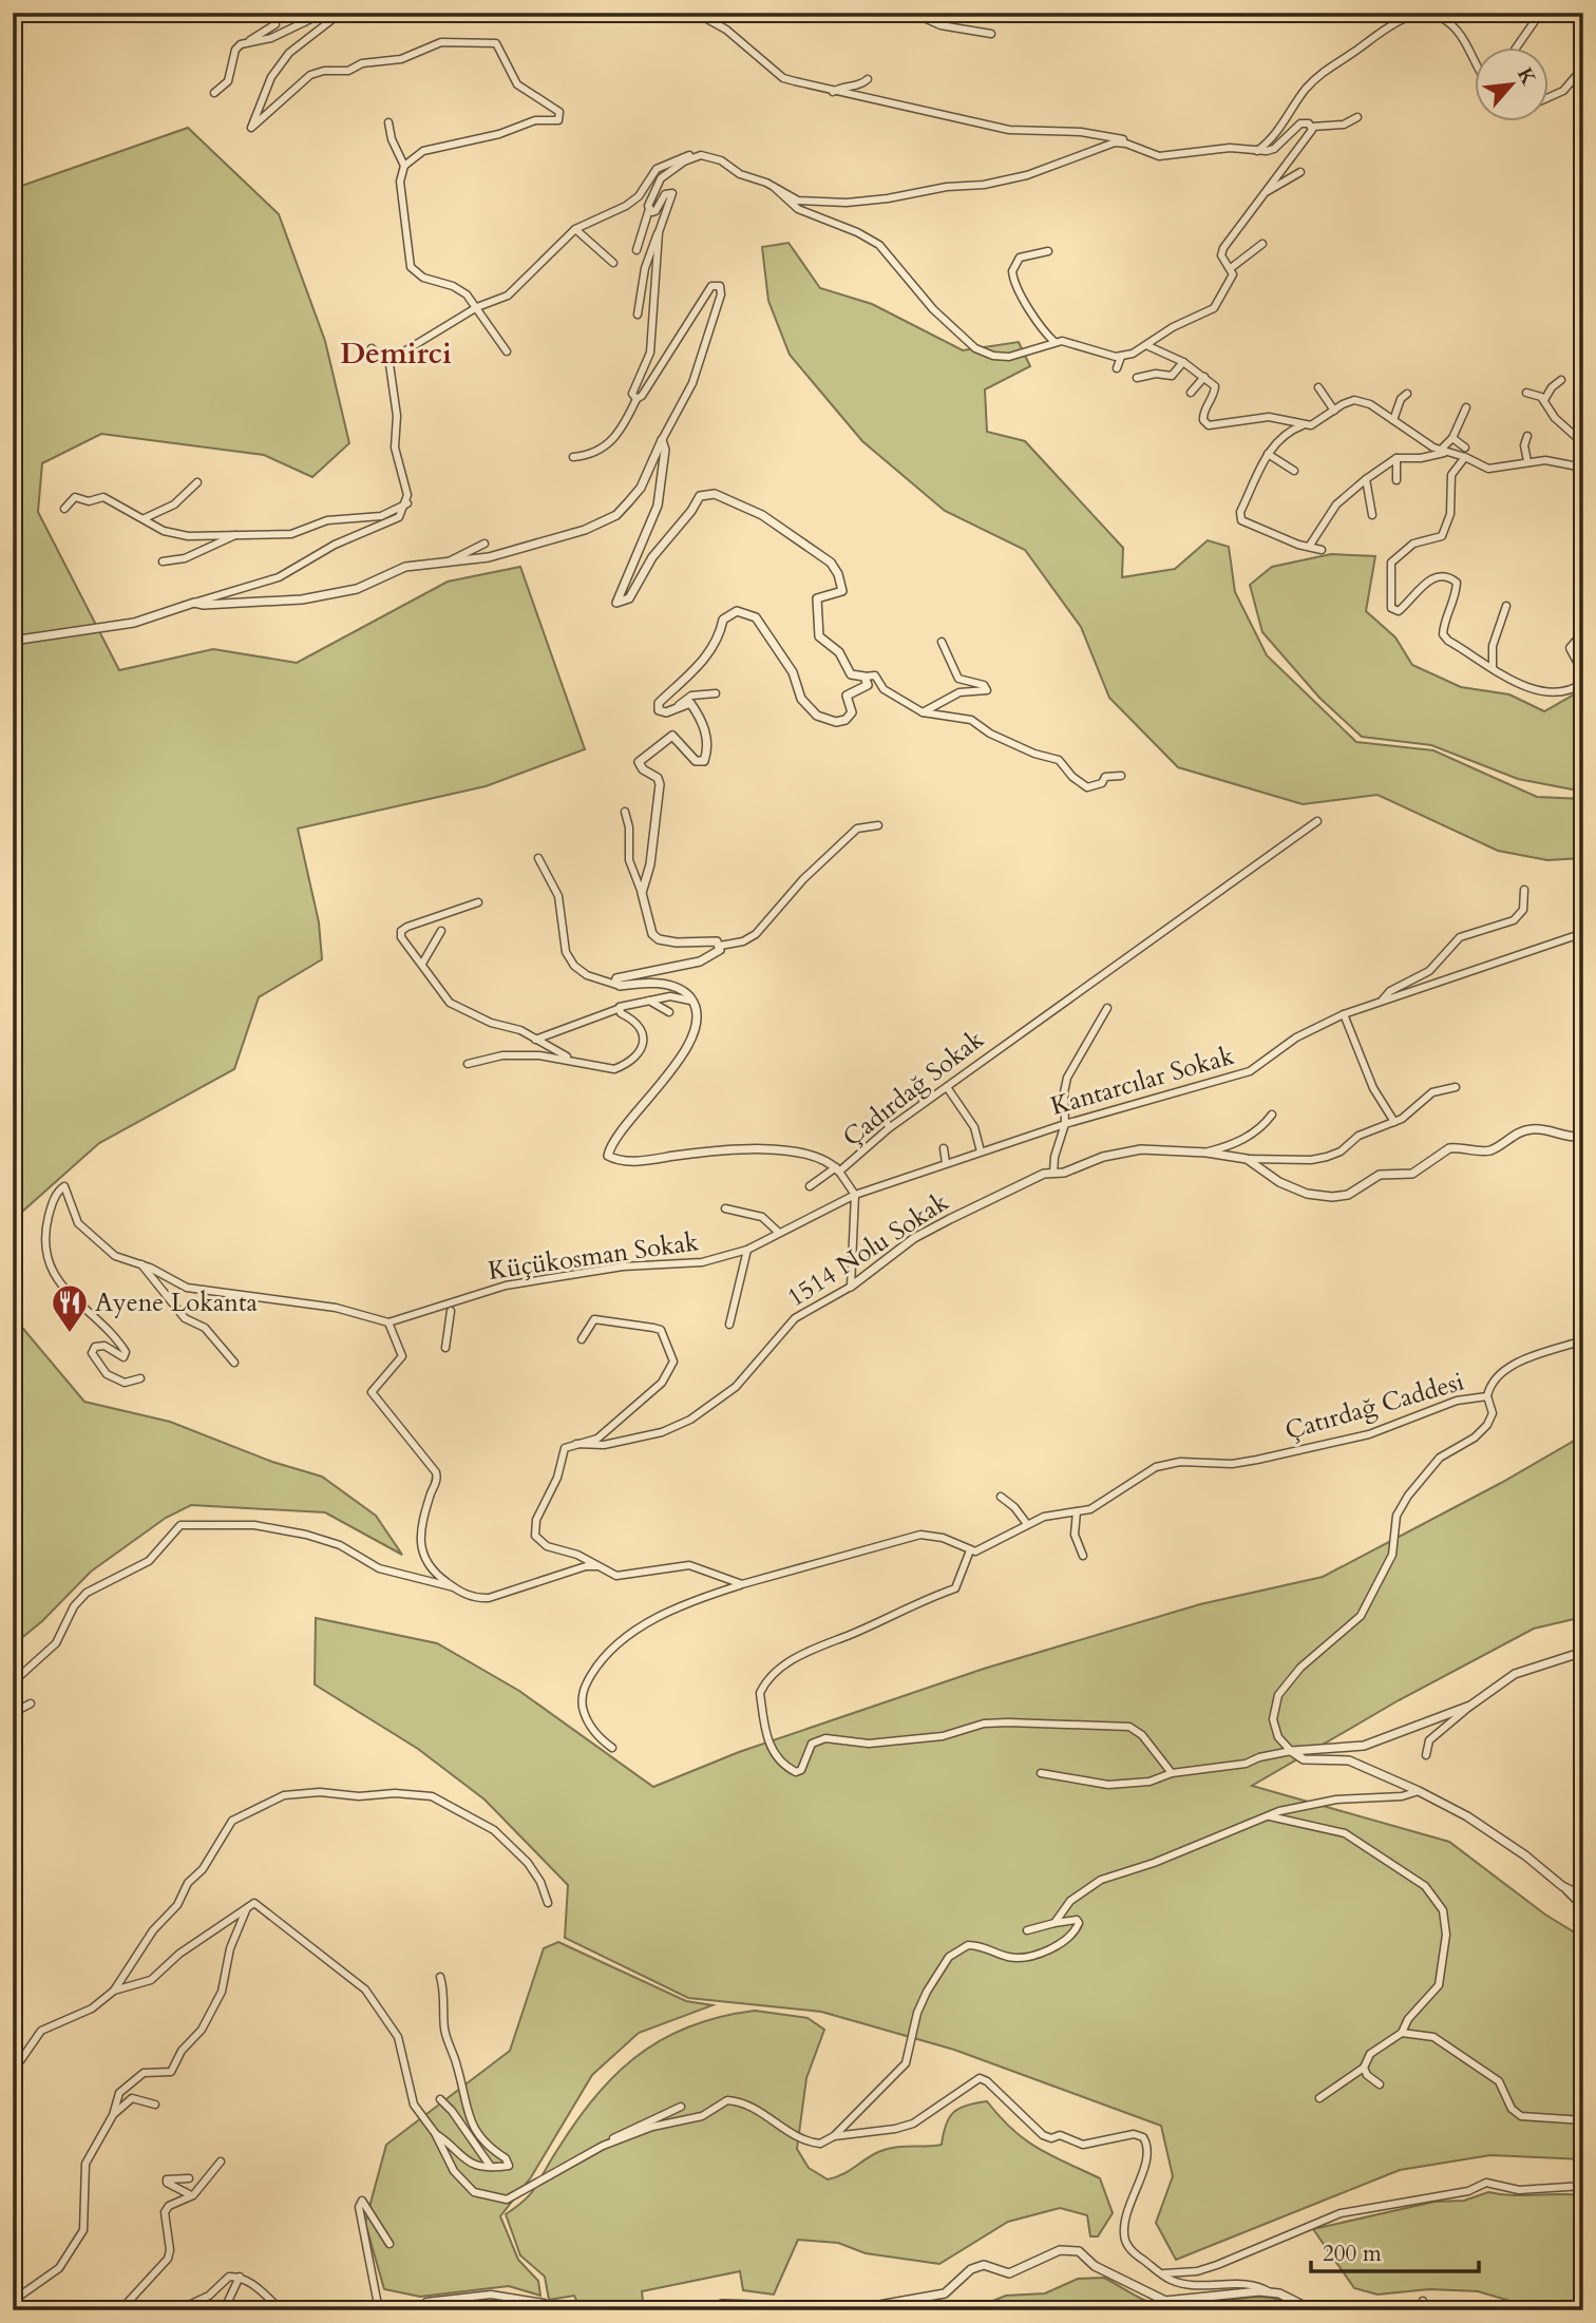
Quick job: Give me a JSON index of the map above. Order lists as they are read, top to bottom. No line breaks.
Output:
{"streets":{"street":["Kantarcılar Sokak","Çadırdağ Sokak","1514 Nolu Sokak","Küçükosman Sokak","Çatırdağ Caddesi"]},"crossings":[["Kantarcılar Sokak","Küçükosman Sokak"]],"districts":["Demirci"],"places":{"restaurant":["Ayene Lokanta"]},"scale_bar":"200 m","north":"top right"}
